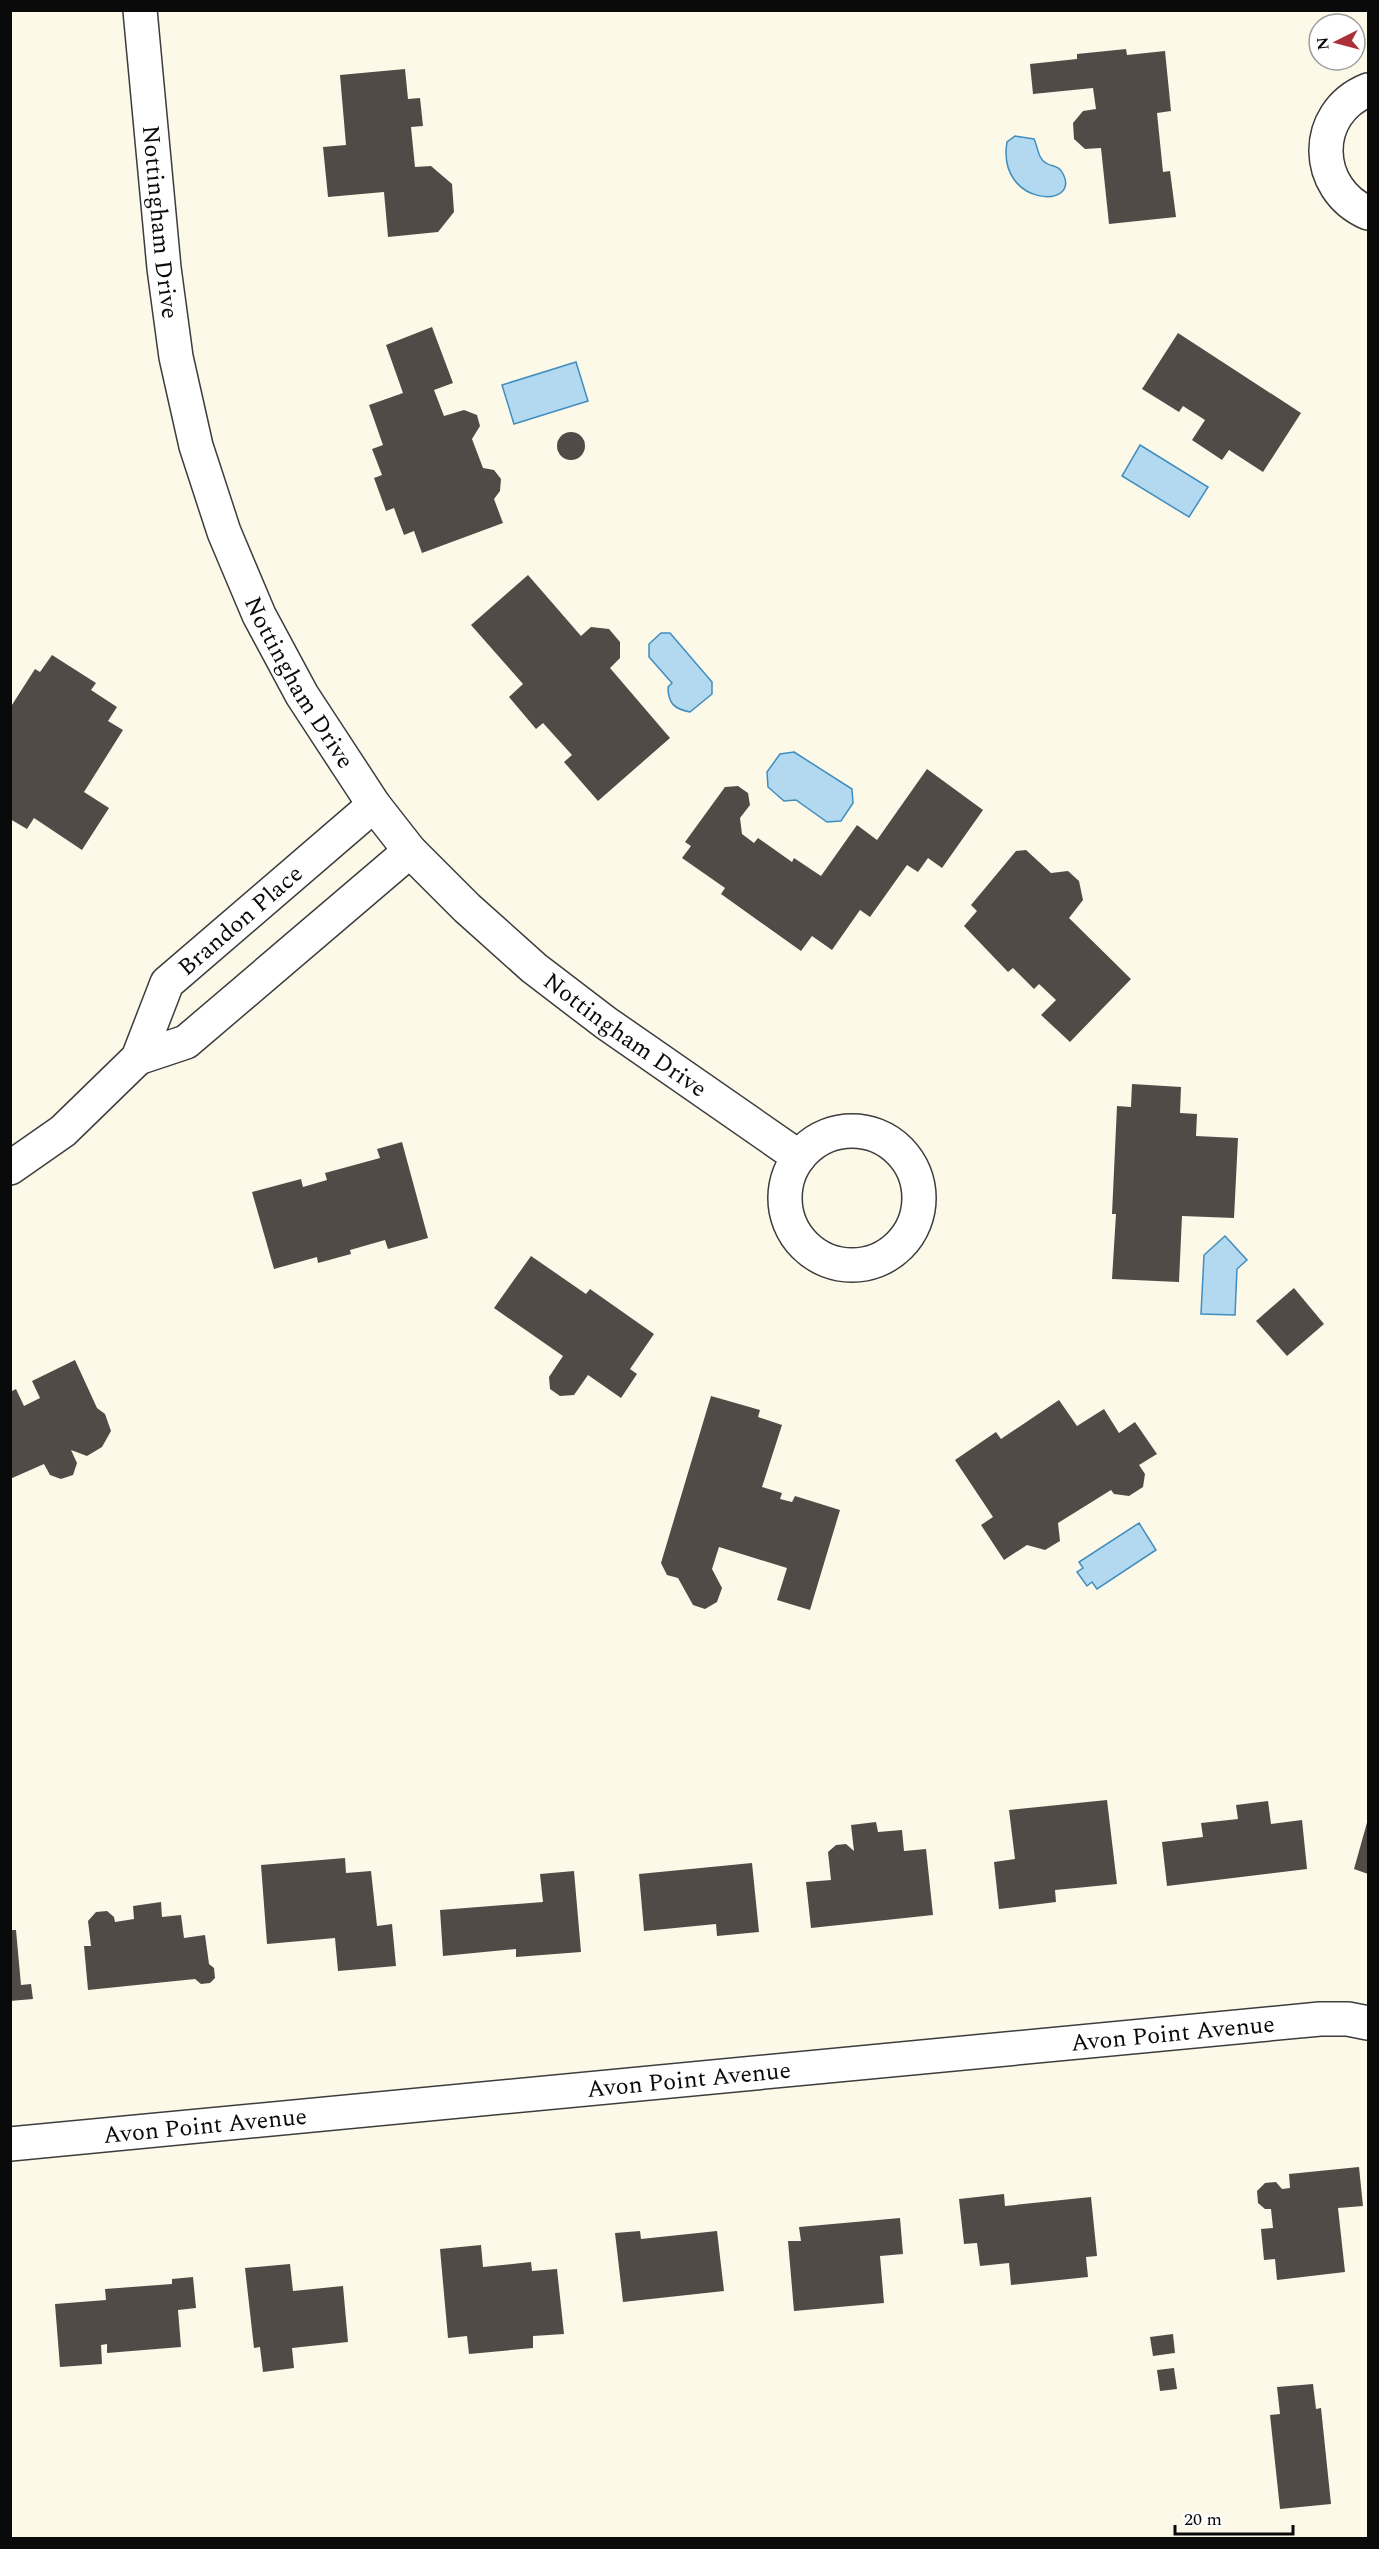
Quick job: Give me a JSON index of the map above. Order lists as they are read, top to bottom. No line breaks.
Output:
{"streets":{"street":["Nottingham Drive","Brandon Place","Avon Point Avenue"]},"crossings":[["Nottingham Drive","Brandon Place"]],"scale_bar":"20 m","north":"left"}
